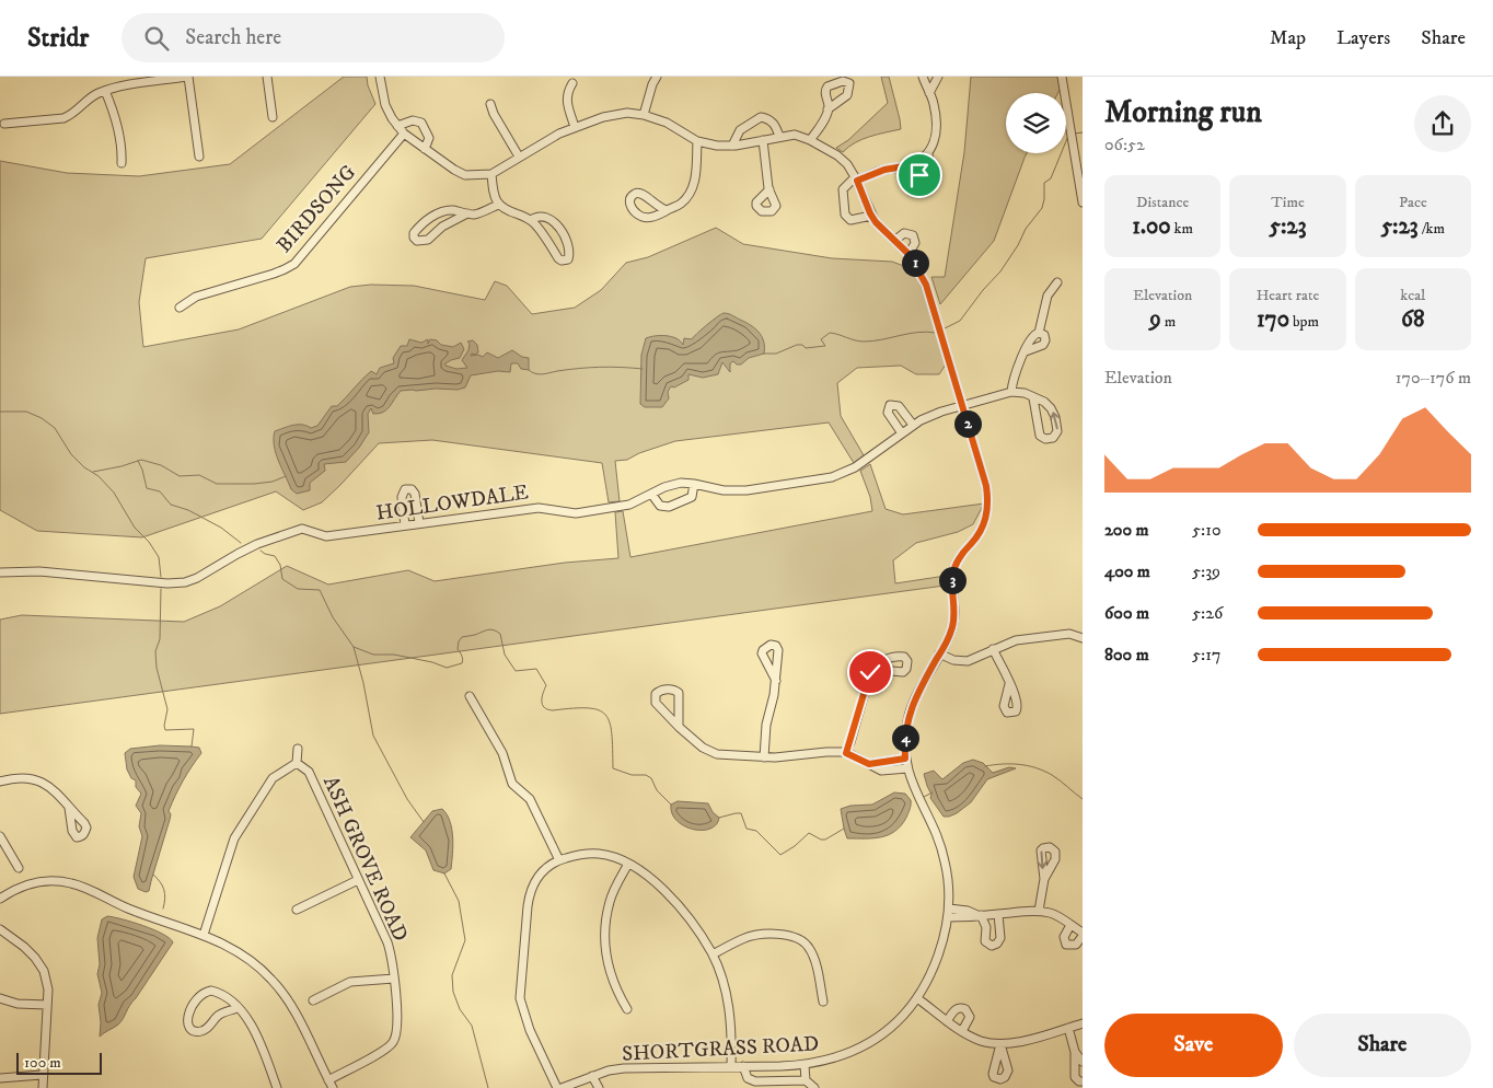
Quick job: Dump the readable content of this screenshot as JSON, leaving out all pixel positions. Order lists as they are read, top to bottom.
{
  "streets": {
    "street": [
      "BIRDSONG",
      "HOLLOWDALE",
      "ASH GROVE ROAD",
      "SHORTGRASS ROAD"
    ]
  },
  "crossings": [
    ["HOLLOWDALE", "SHORTGRASS ROAD"]
  ],
  "scale_bar": "100 m",
  "page": {
    "header": "Stridr",
    "search": "Search here",
    "nav": ["Map", "Layers", "Share"],
    "heading": ["Morning run", "06:52"],
    "stats": [
      ["Distance", "1.00 km"],
      ["Time", "5:23"],
      ["Pace", "5:23 /km"],
      ["Elevation", "9 m"],
      ["Heart rate", "170 bpm"],
      ["kcal", "68"]
    ],
    "pins": [
      "1",
      "2",
      "3",
      "4"
    ],
    "chart": ["Elevation", "170–176 m"],
    "list": [
      {
        "name": "200 m",
        "note": "5:10"
      },
      {
        "name": "400 m",
        "note": "5:39"
      },
      {
        "name": "600 m",
        "note": "5:26"
      },
      {
        "name": "800 m",
        "note": "5:17"
      }
    ],
    "buttons": ["Save", "Share"],
    "scale": "100 m"
  }
}
